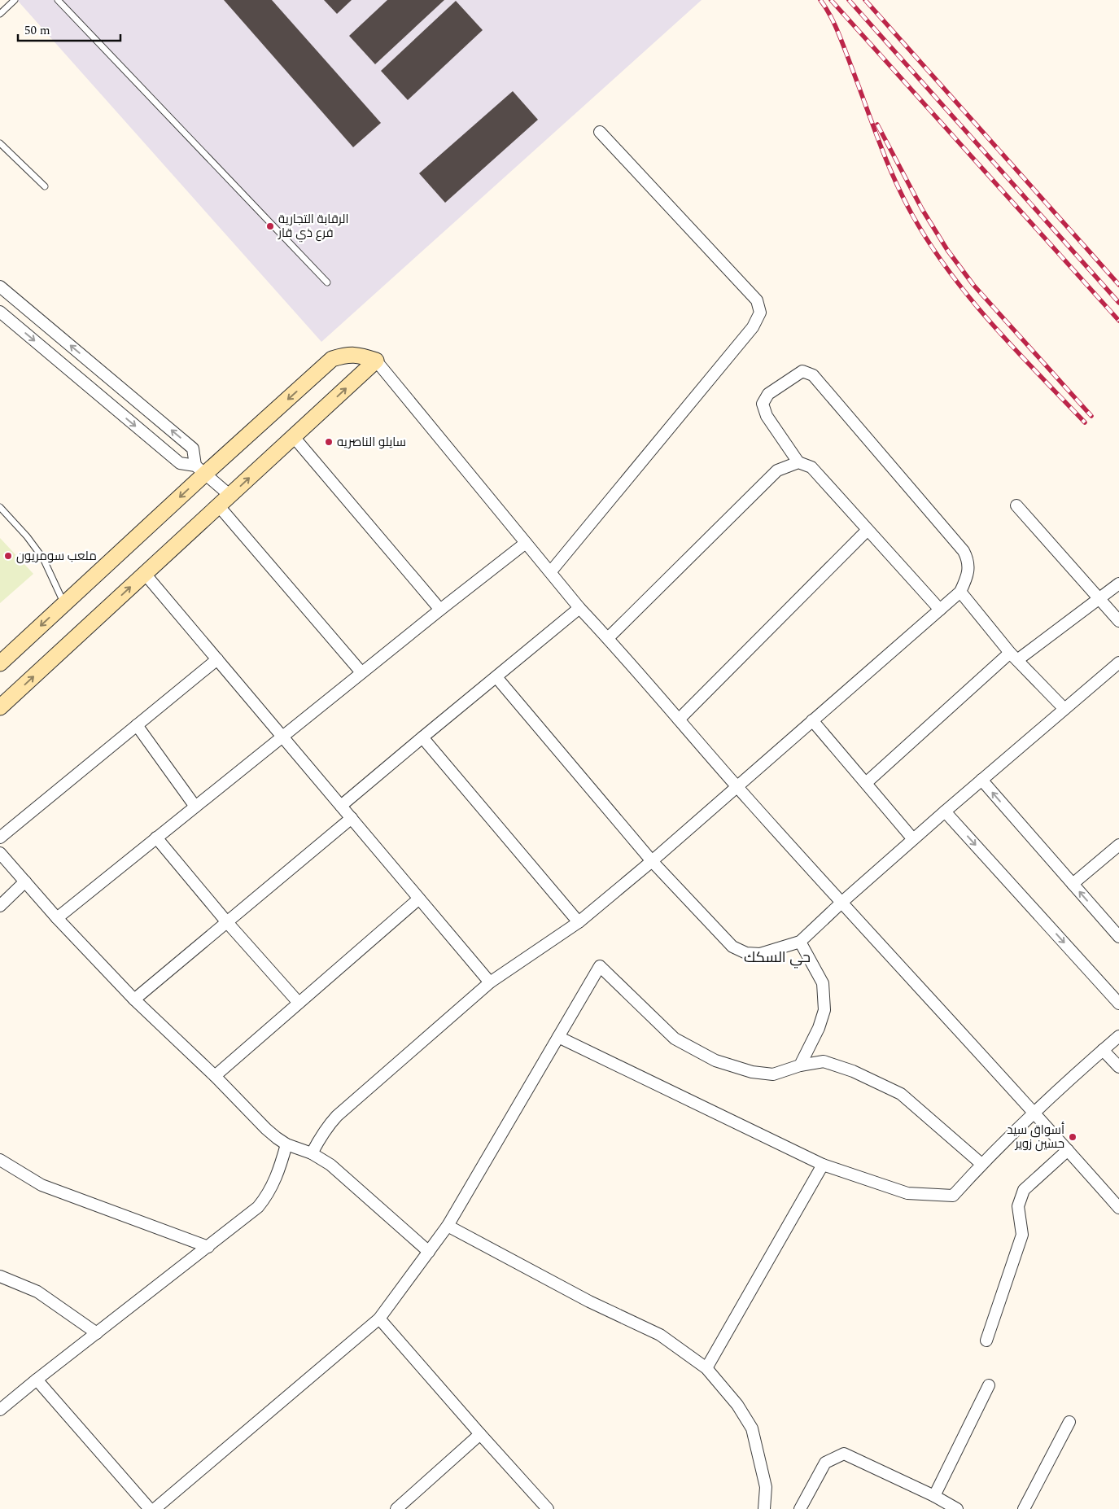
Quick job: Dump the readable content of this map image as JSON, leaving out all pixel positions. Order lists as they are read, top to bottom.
{
  "districts": ["حي السكك"],
  "places": [
    "الرقابة التجارية فرع ذي قار",
    "سايلو الناصريه",
    "ملعب سومريون",
    "أسواق سيد حسين زوير"
  ],
  "scale_bar": "50 m"
}
